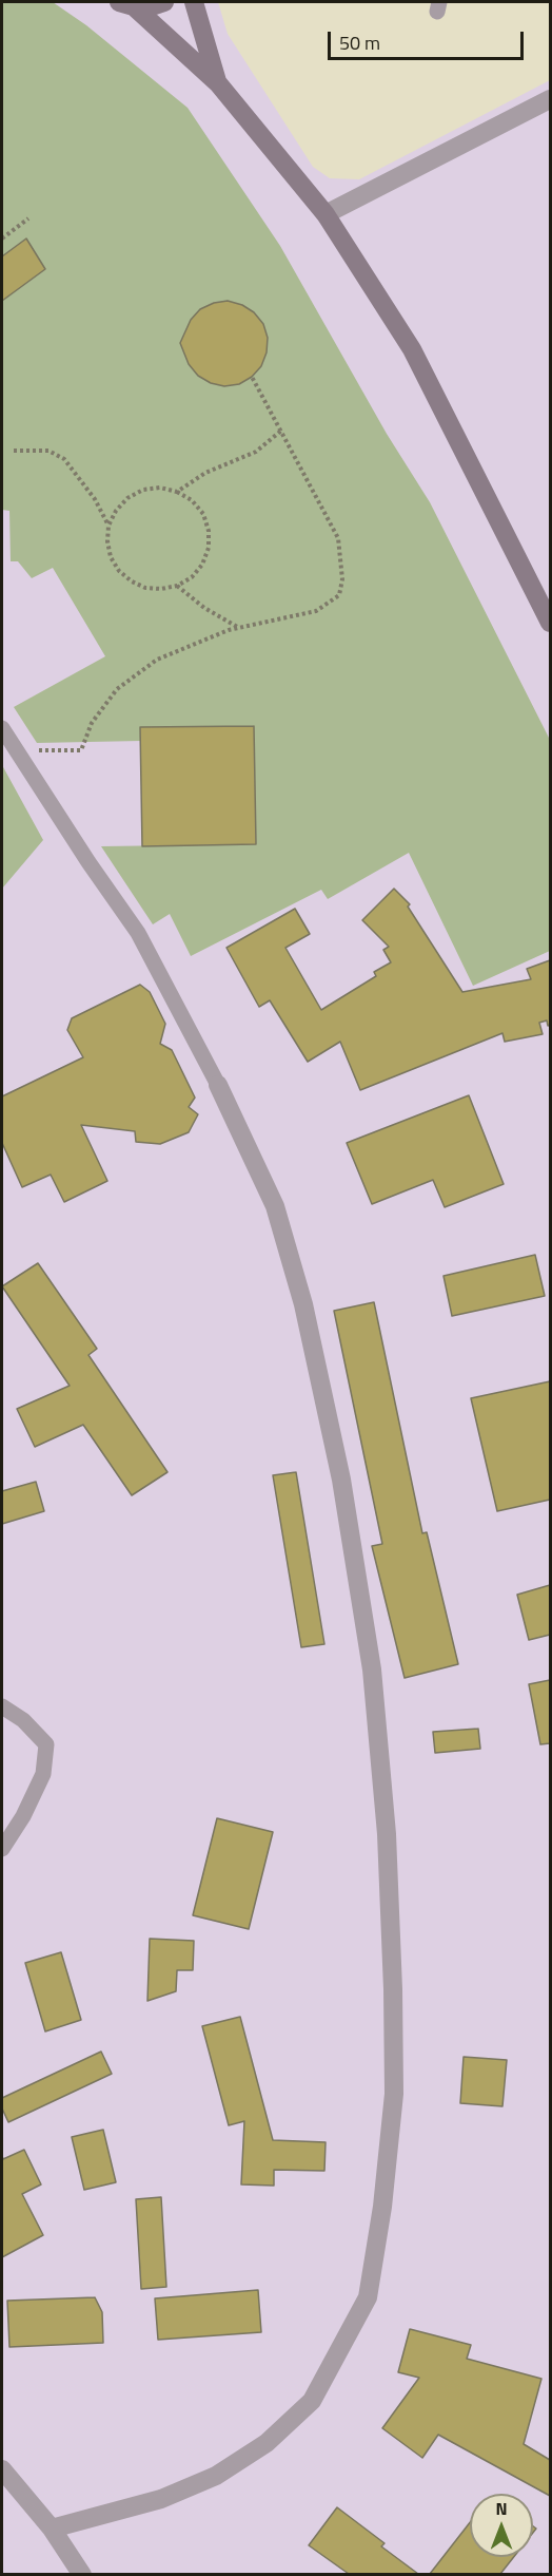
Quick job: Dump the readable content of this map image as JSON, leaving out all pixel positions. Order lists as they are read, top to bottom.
{
  "scale_bar": "50 m",
  "north": "top"
}
